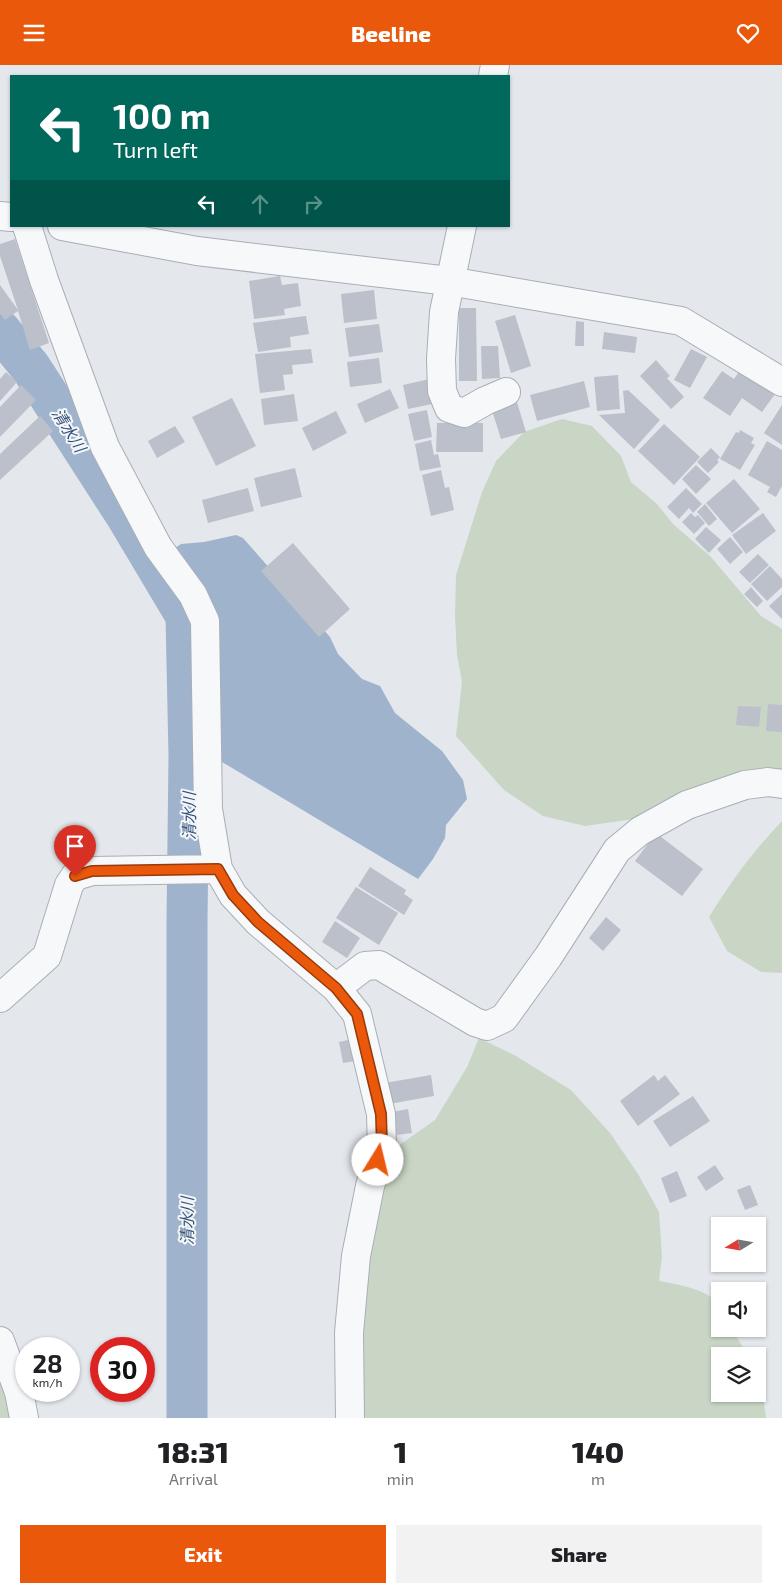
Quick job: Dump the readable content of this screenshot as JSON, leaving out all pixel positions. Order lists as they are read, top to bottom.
{
  "water": ["清水川"],
  "north": "left",
  "page": {
    "header": "Beeline",
    "turn": ["100 m", "Turn left"],
    "speed": "28 km/h",
    "limit": "30",
    "eta": [
      "18:31",
      "Arrival",
      "1",
      "min",
      "140",
      "m"
    ],
    "buttons": ["Exit", "Share"]
  }
}
